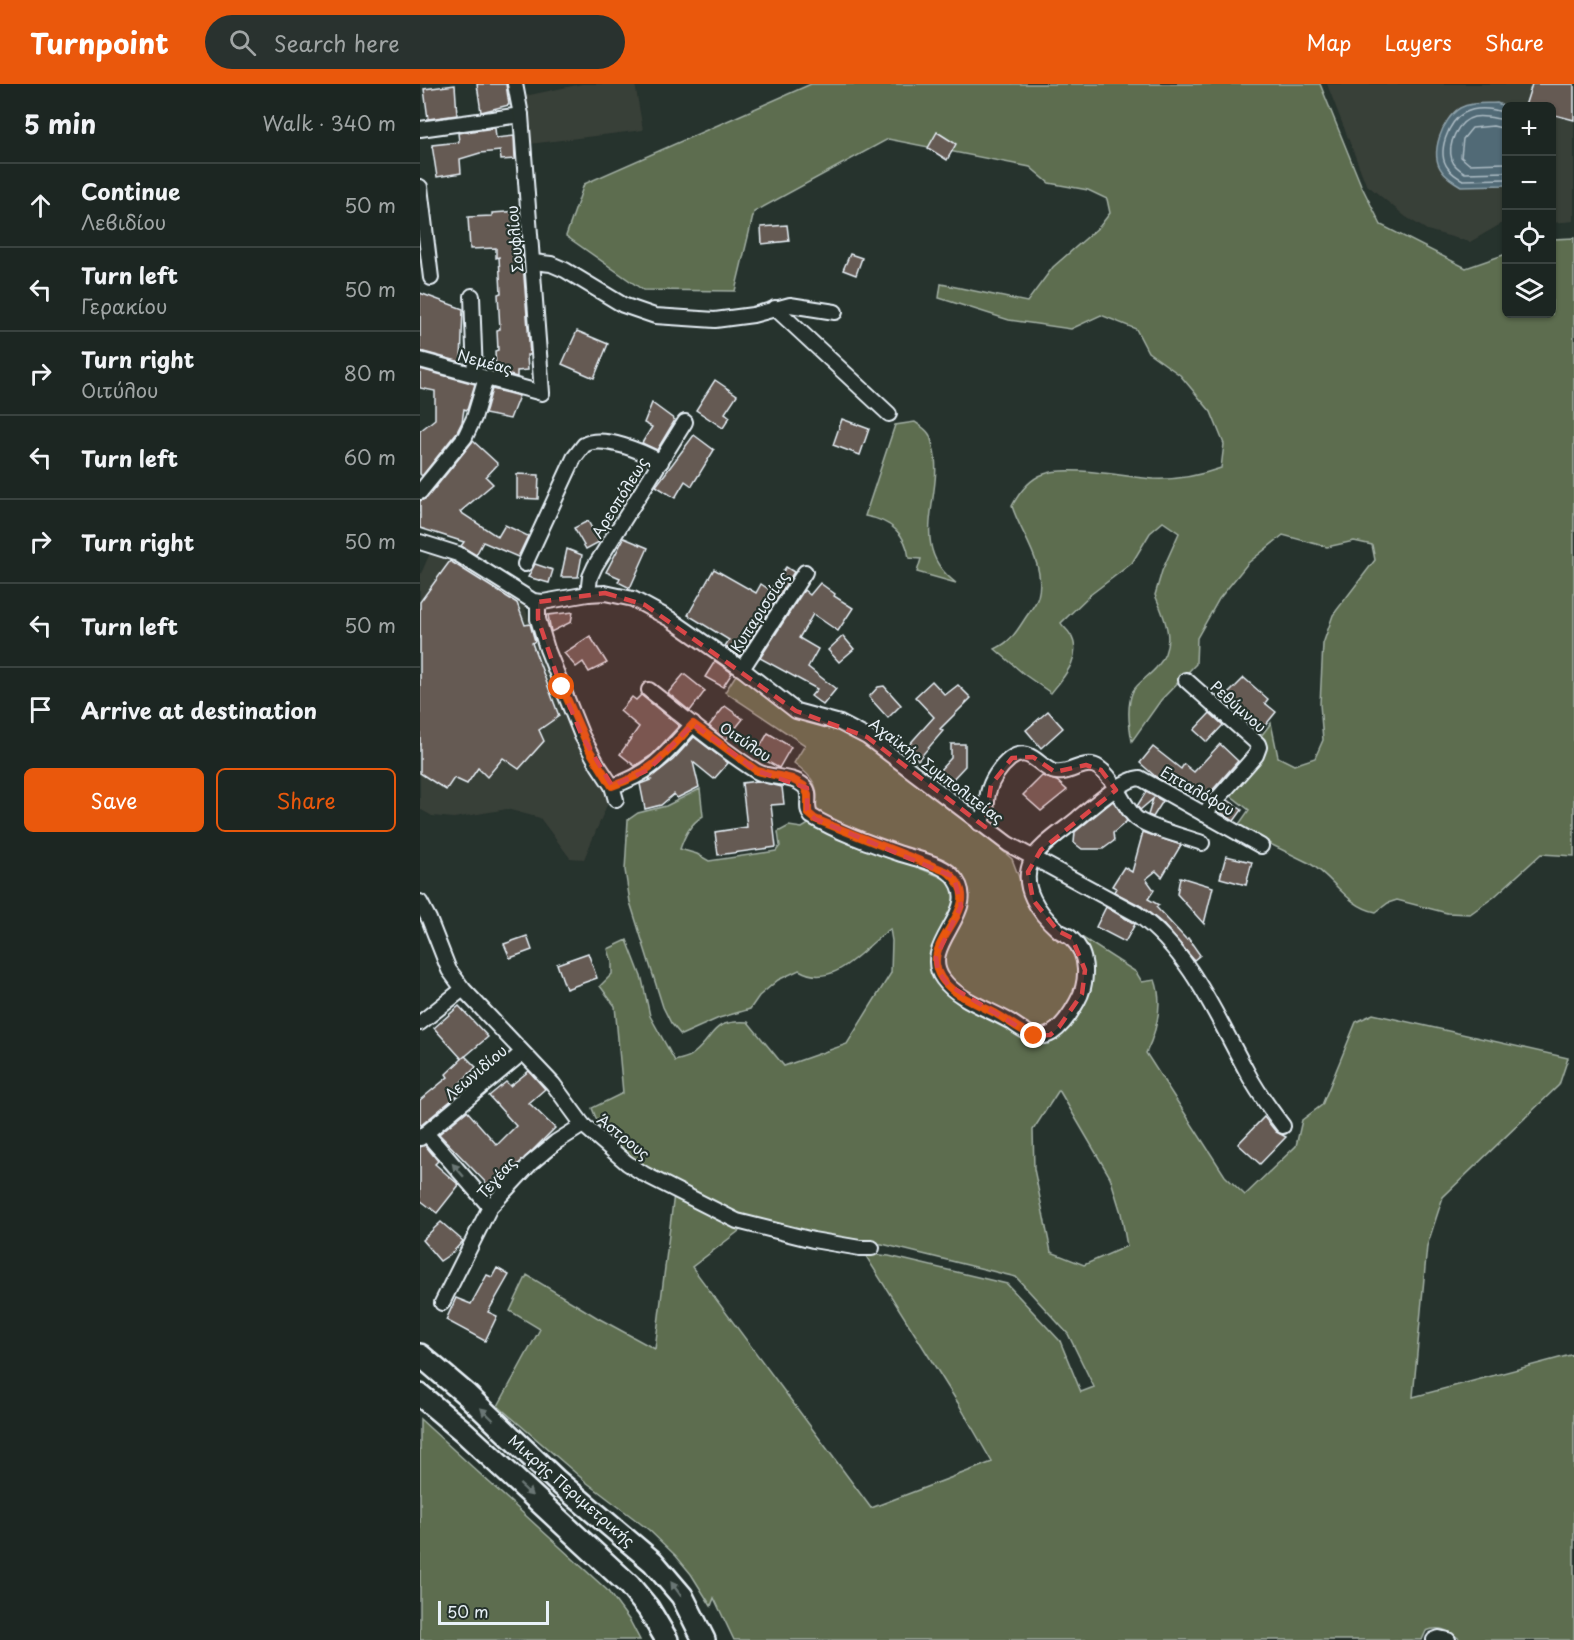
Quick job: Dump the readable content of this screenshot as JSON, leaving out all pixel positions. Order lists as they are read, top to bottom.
{
  "streets": {
    "main road": ["Μικρής Περιμετρικής"],
    "street": [
      "Σουφλίου",
      "Νεμέας",
      "Αρεοπόλεως",
      "Κυπαρισσίας",
      "Ρεθύμνου",
      "Οιτύλου",
      "Αχαϊκής Συμπολιτείας",
      "Επταλόφου",
      "Λεωνιδίου",
      "Άστρους",
      "Τεγέας"
    ]
  },
  "crossings": [
    ["Σουφλίου", "Νεμέας"],
    ["Αρεοπόλεως", "Αχαϊκής Συμπολιτείας"],
    ["Κυπαρισσίας", "Αχαϊκής Συμπολιτείας"],
    ["Ρεθύμνου", "Επταλόφου"],
    ["Οιτύλου", "Αχαϊκής Συμπολιτείας"],
    ["Οιτύλου", "Επταλόφου"],
    ["Αχαϊκής Συμπολιτείας", "Επταλόφου"],
    ["Λεωνιδίου", "Άστρους"],
    ["Άστρους", "Τεγέας"]
  ],
  "scale_bar": "50 m",
  "page": {
    "header": "Turnpoint",
    "search": "Search here",
    "nav": ["Map", "Layers", "Share"],
    "heading": ["5 min", "Walk · 340 m"],
    "map_buttons": ["+", "−"],
    "list": [
      ["Continue", "Λεβιδίου", "50 m"],
      ["Turn left", "Γερακίου", "50 m"],
      ["Turn right", "Οιτύλου", "80 m"],
      ["Turn left", "60 m"],
      ["Turn right", "50 m"],
      ["Turn left", "50 m"],
      "Arrive at destination"
    ],
    "buttons": ["Save", "Share"],
    "scale": "50 m"
  }
}
